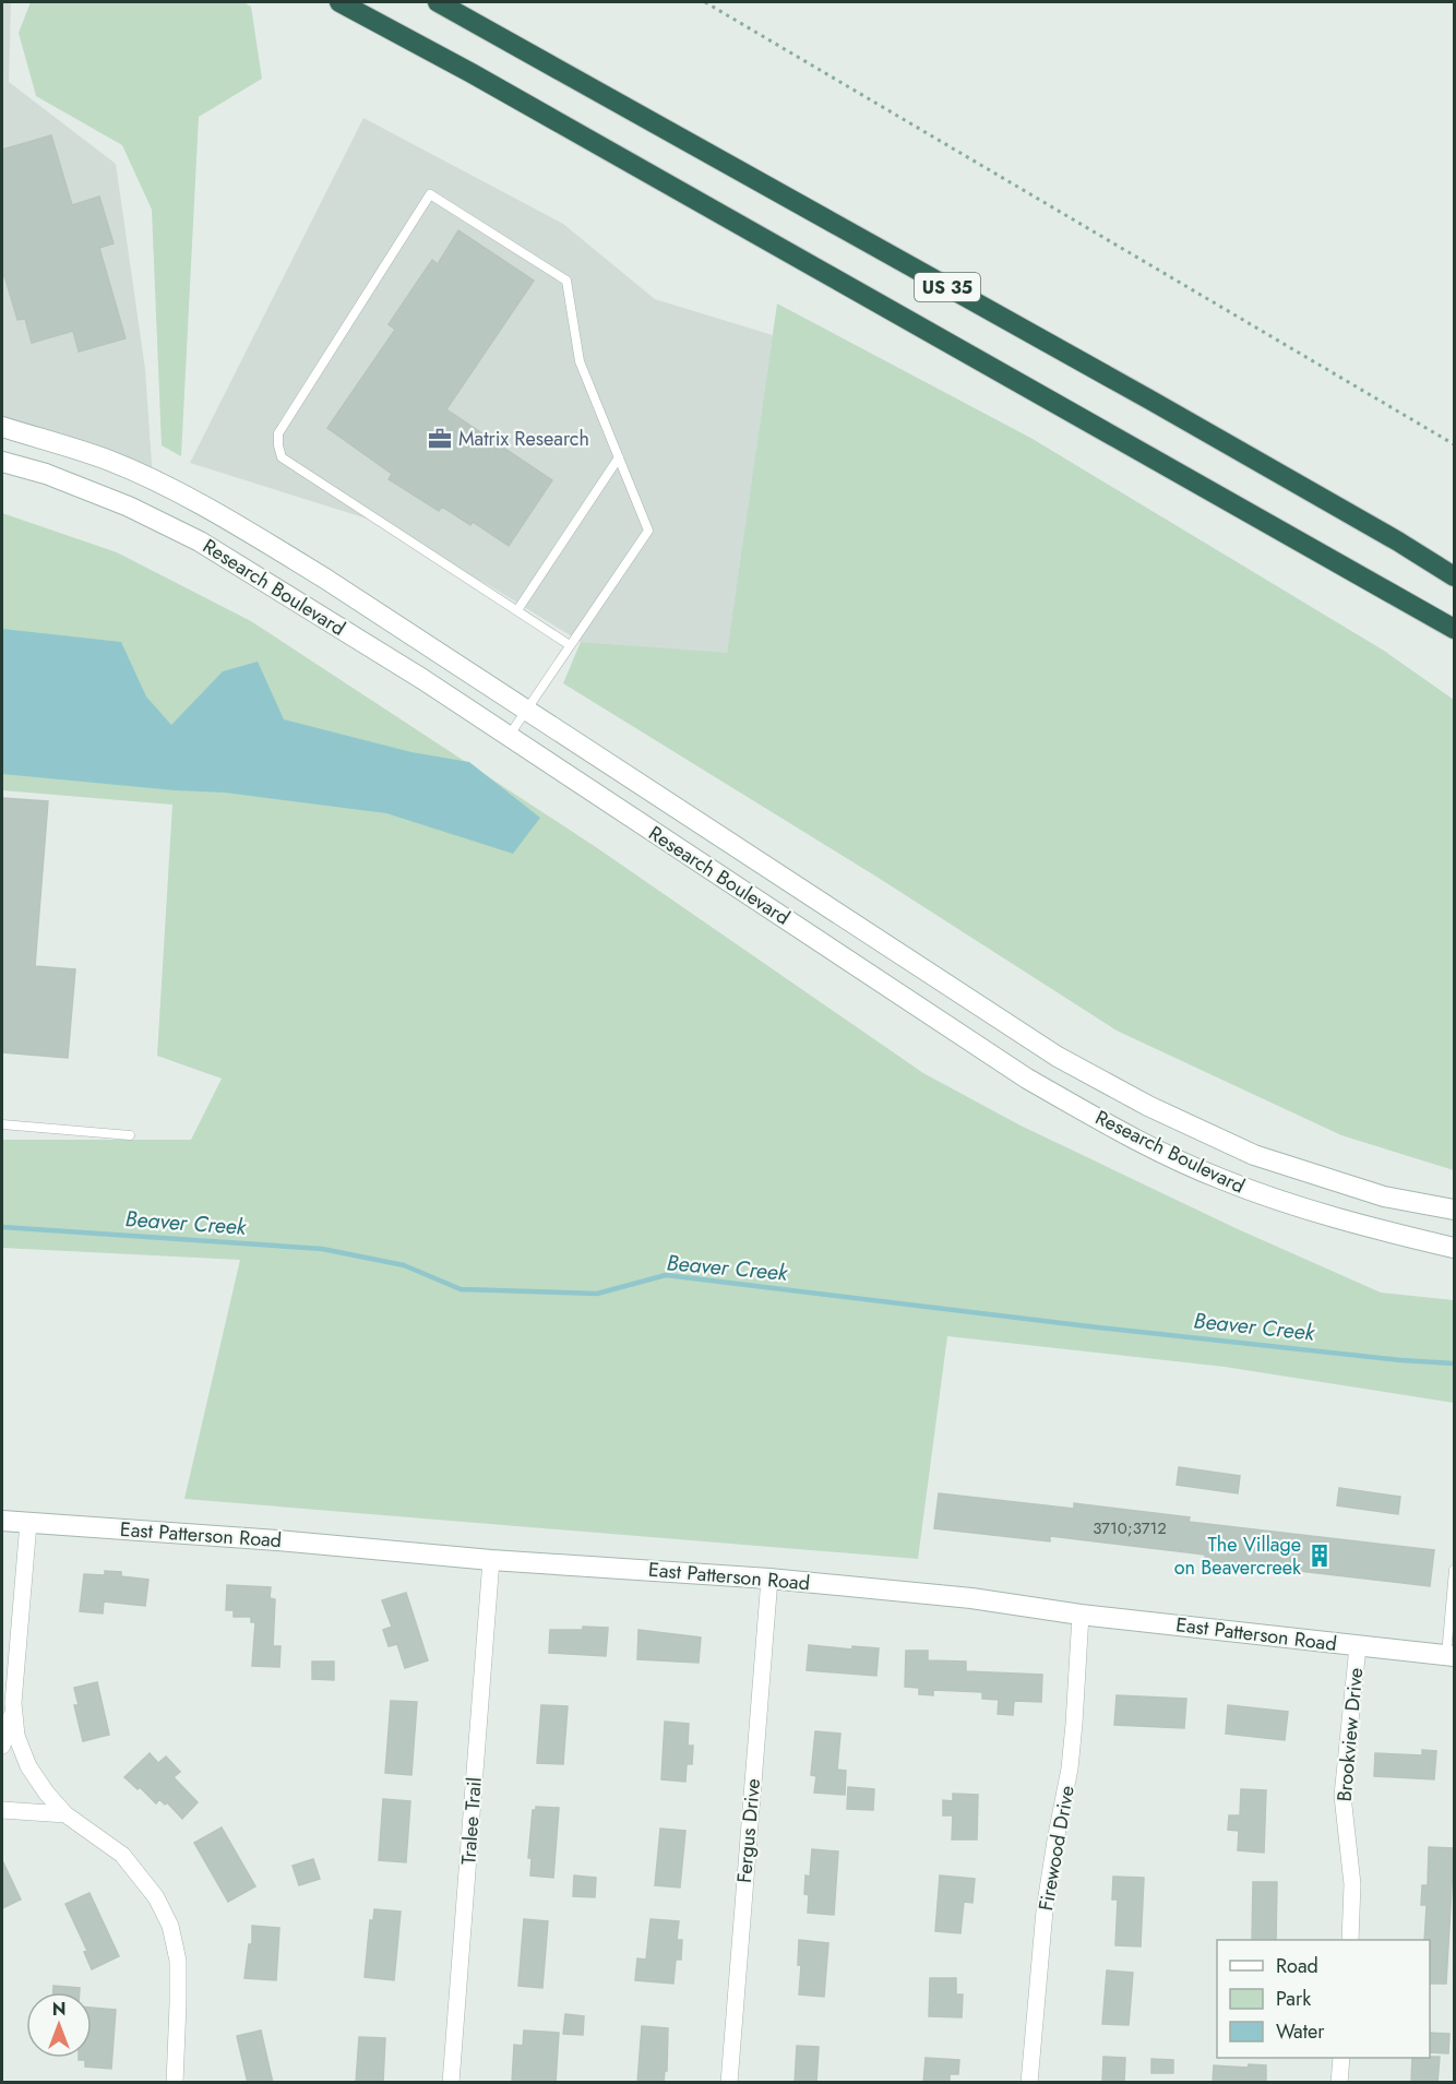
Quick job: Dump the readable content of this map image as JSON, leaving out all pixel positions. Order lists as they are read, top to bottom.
{
  "streets": {
    "highway": ["US 35"],
    "main road": ["Research Boulevard", "East Patterson Road"],
    "street": [
      "Brookview Drive",
      "Tralee Trail",
      "Fergus Drive",
      "Firewood Drive"
    ]
  },
  "crossings": [
    ["East Patterson Road", "Brookview Drive"],
    ["East Patterson Road", "Tralee Trail"],
    ["East Patterson Road", "Fergus Drive"],
    ["East Patterson Road", "Firewood Drive"]
  ],
  "water": ["Beaver Creek"],
  "places": {
    "office": ["Matrix Research"],
    "building": ["The Village on Beavercreek"]
  },
  "house_numbers": ["3710;3712"],
  "legend": ["Road", "Park", "Water"],
  "north": "top"
}
